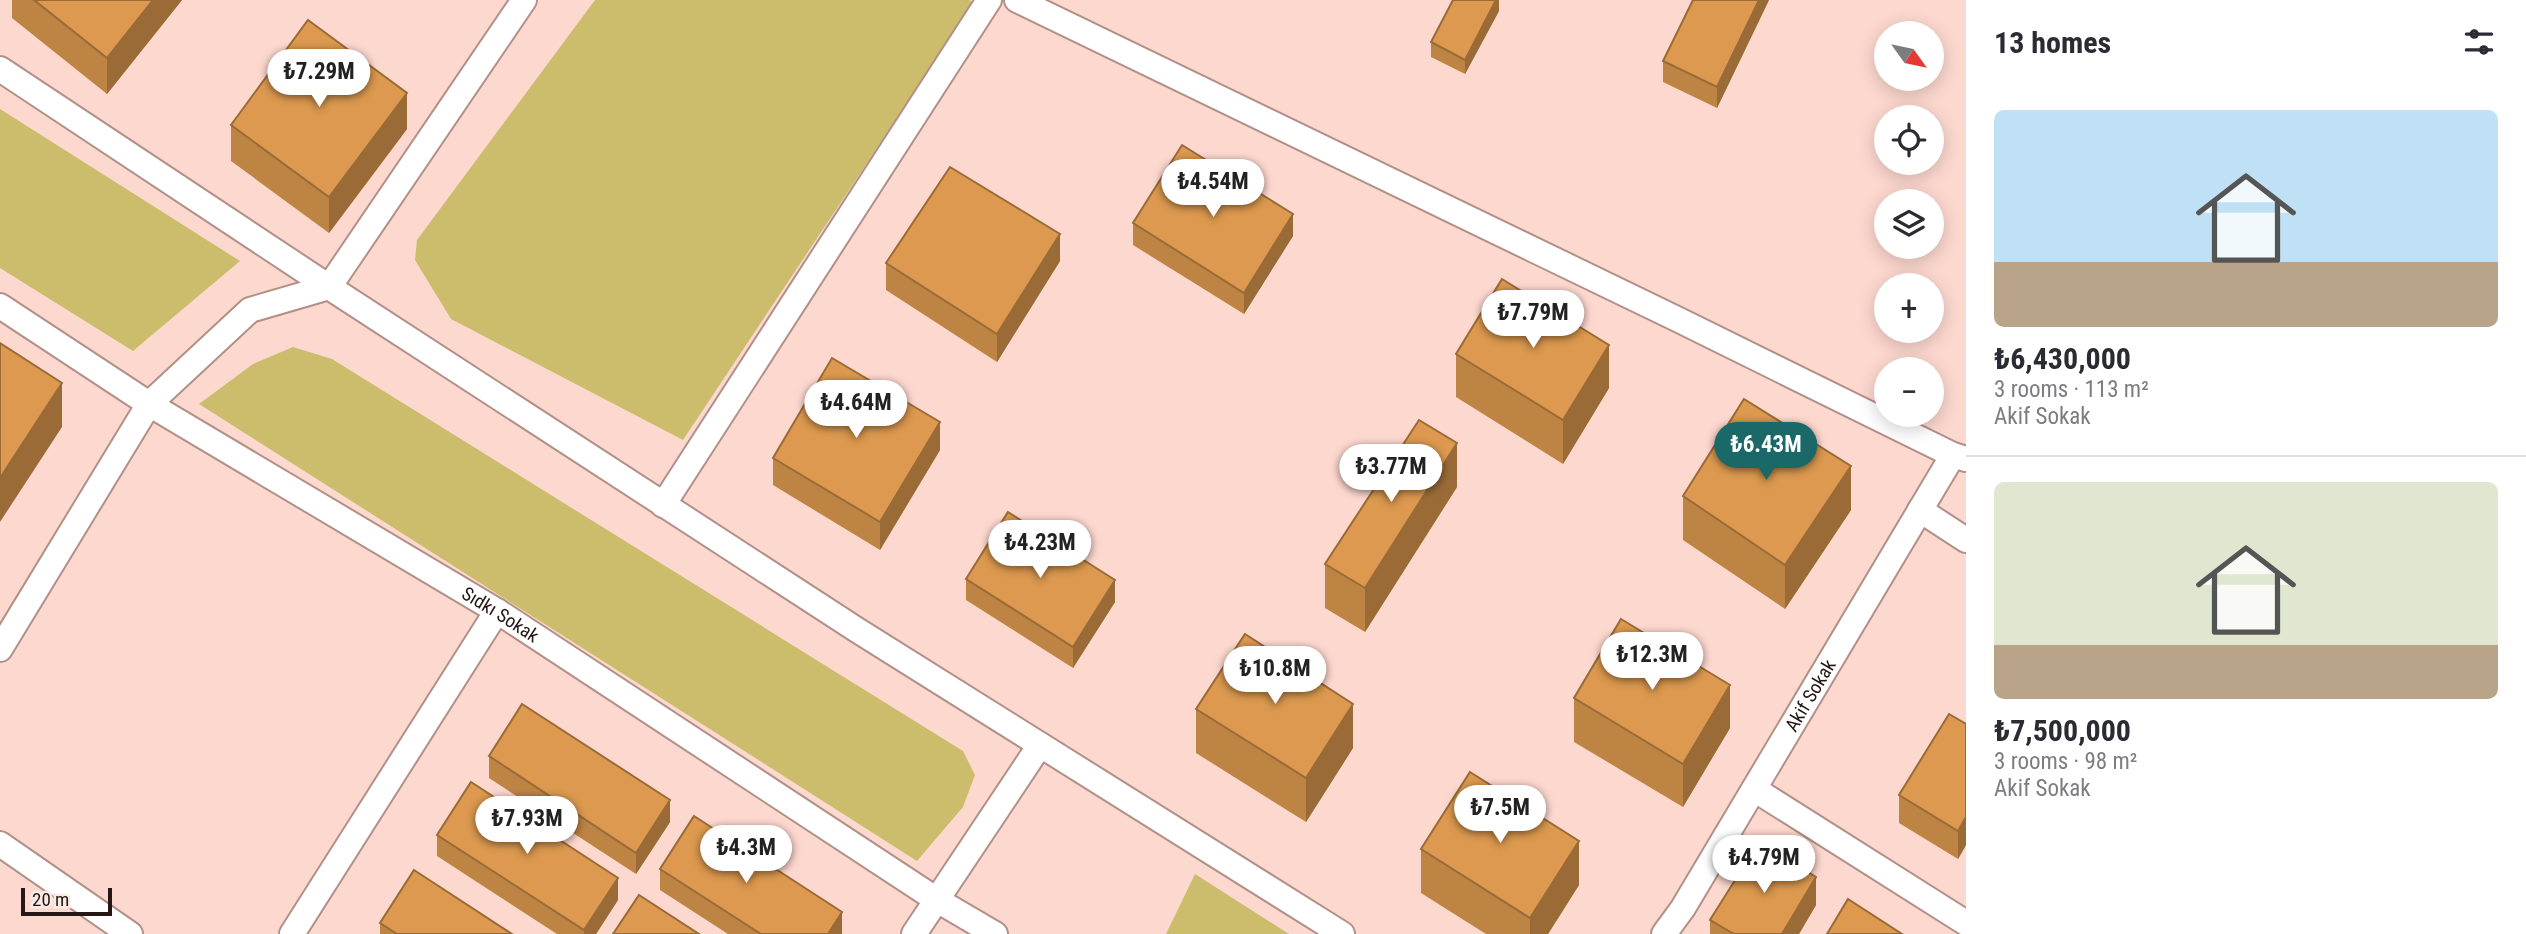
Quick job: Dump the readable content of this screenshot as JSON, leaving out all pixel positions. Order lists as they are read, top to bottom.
{
  "streets": {
    "street": ["Sıdkı Sokak", "Akif Sokak"]
  },
  "scale_bar": "20 m",
  "north": "bottom right",
  "page": {
    "heading": "13 homes",
    "map_buttons": ["+", "−"],
    "price": [
      "₺7.29M",
      "₺4.54M",
      "₺7.79M",
      "₺4.64M",
      "₺6.43M",
      "₺3.77M",
      "₺4.23M",
      "₺12.3M",
      "₺10.8M",
      "₺7.5M",
      "₺7.93M",
      "₺4.3M",
      "₺4.79M"
    ],
    "list": [
      {
        "name": "₺6,430,000",
        "note": "3 rooms · 113 m² · Akif Sokak"
      },
      {
        "name": "₺7,500,000",
        "note": "3 rooms · 98 m² · Akif Sokak"
      }
    ],
    "scale": "20 m"
  }
}
